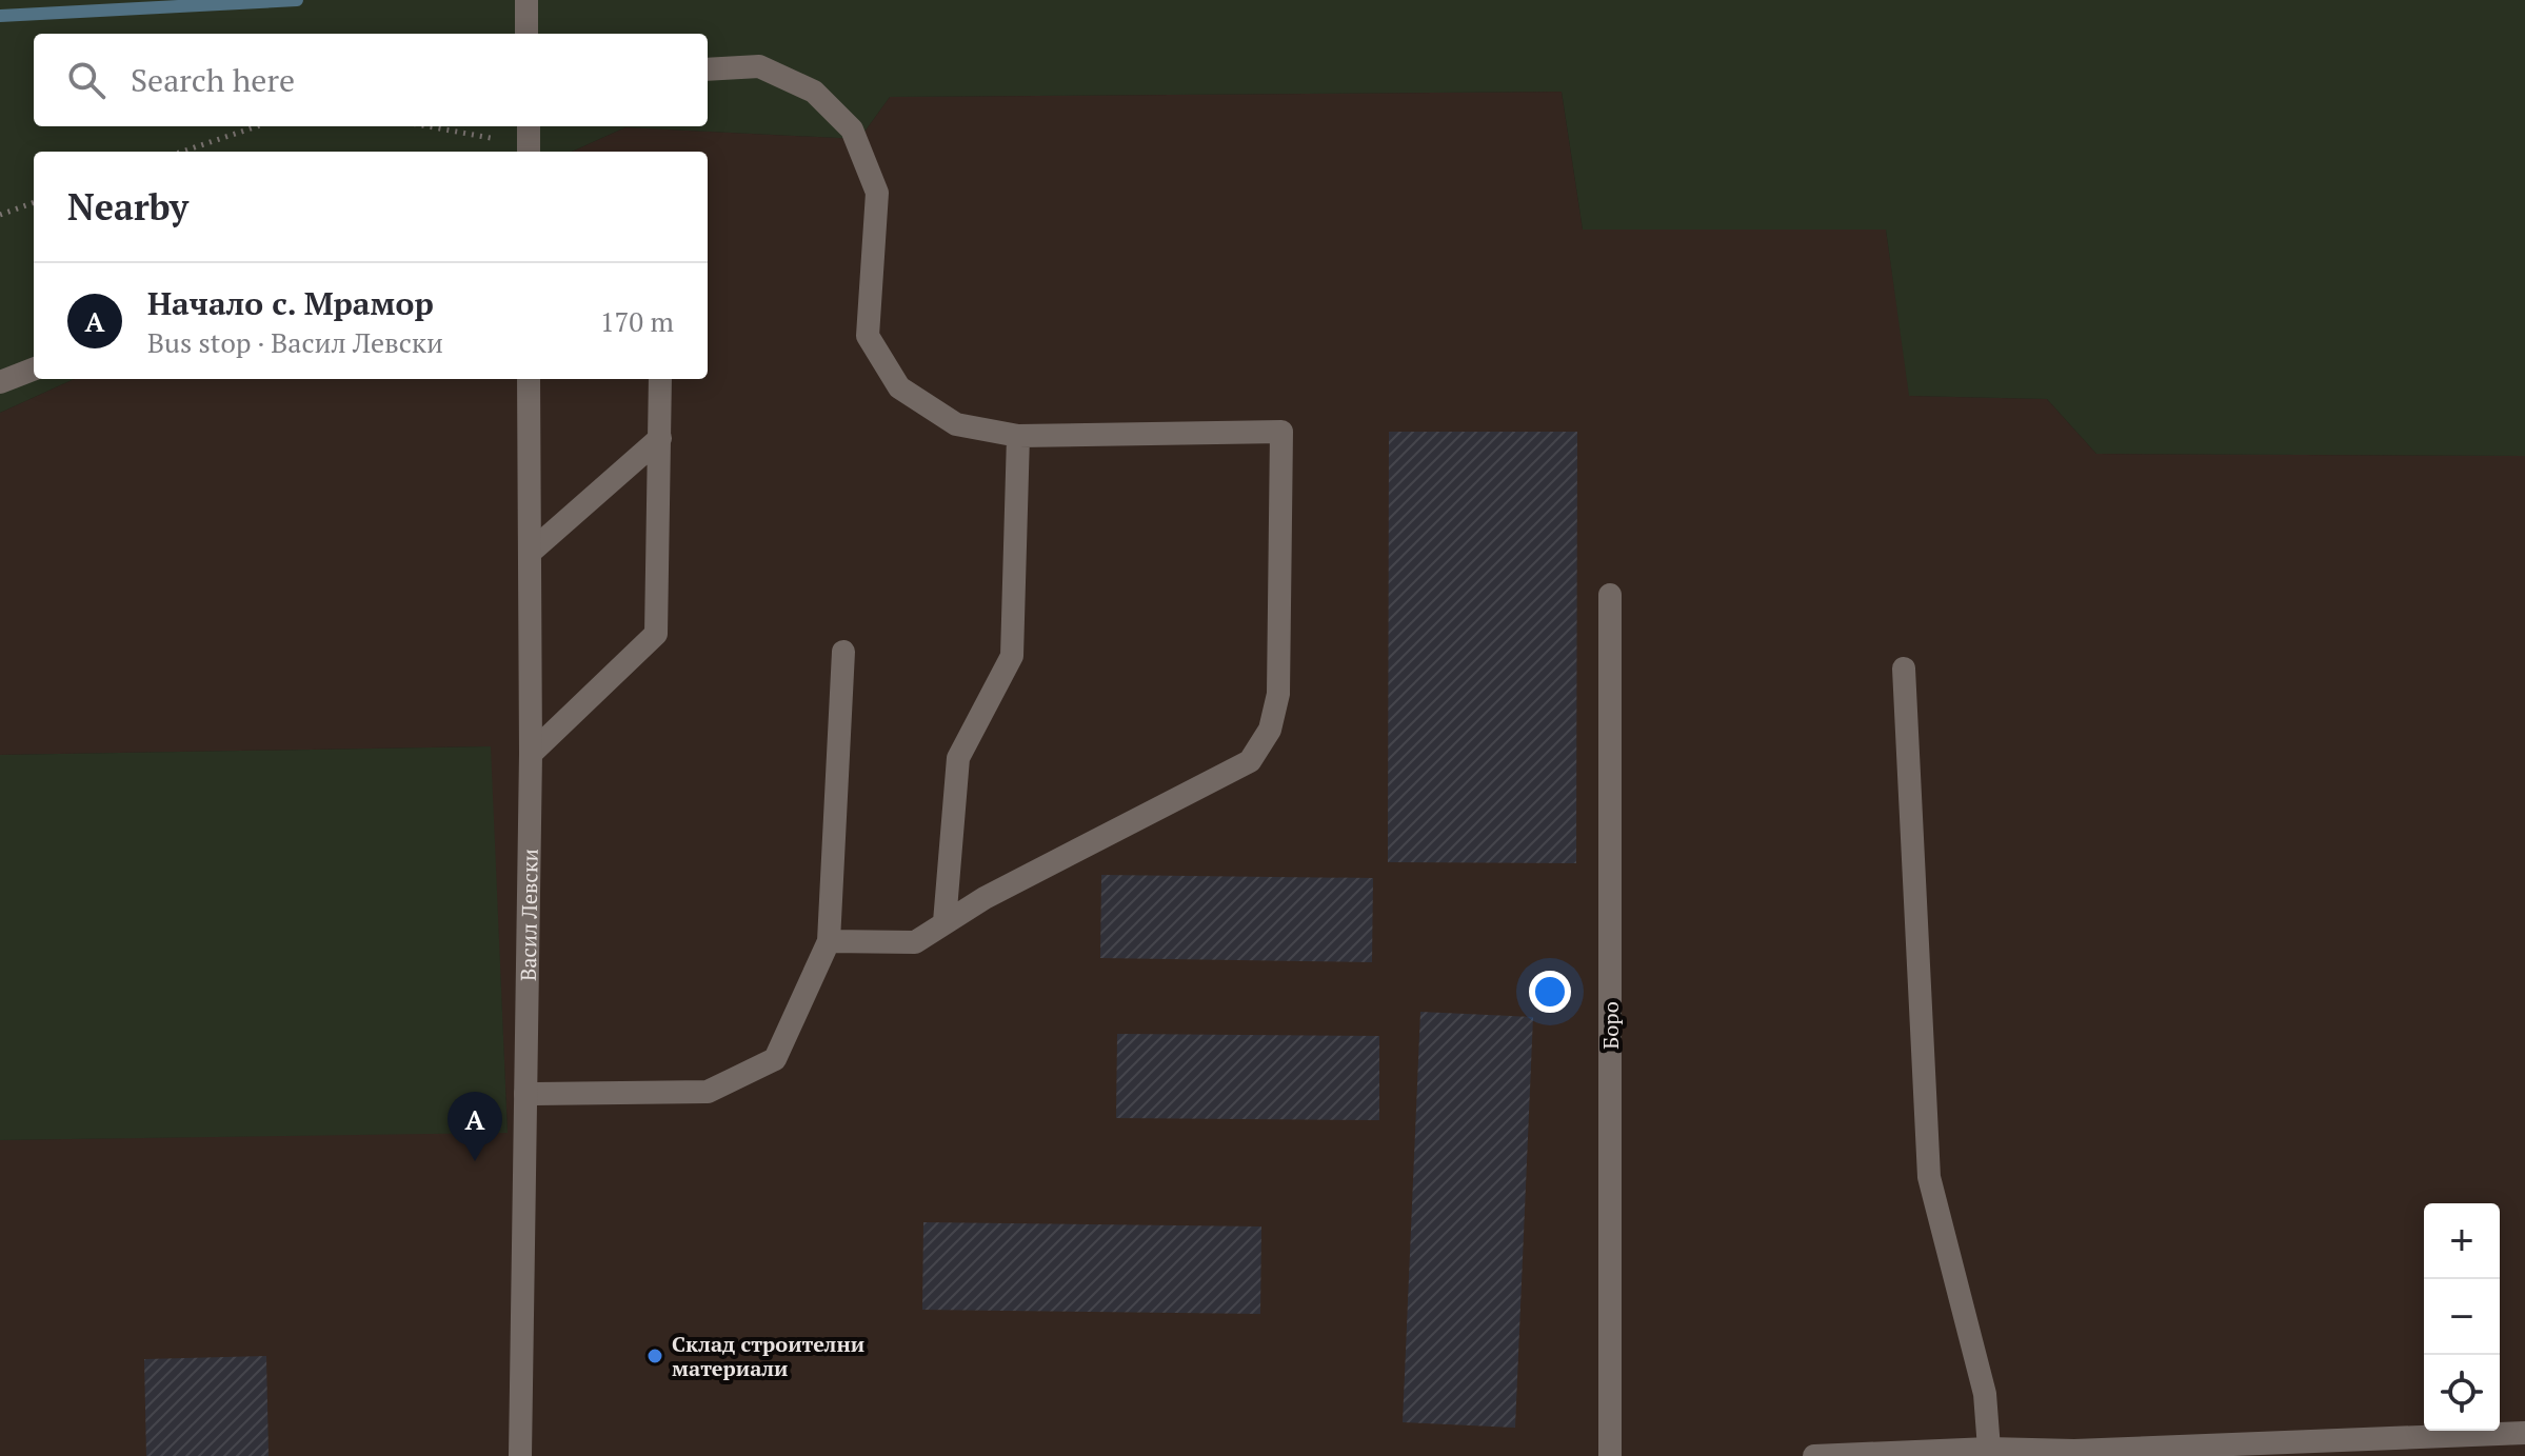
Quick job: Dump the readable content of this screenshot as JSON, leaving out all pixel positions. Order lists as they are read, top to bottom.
{
  "streets": {
    "street": ["Васил Левски", "Боро"]
  },
  "places": ["Склад строителни материали"],
  "page": {
    "search": "Search here",
    "heading": "Nearby",
    "list": [
      {
        "mark": "A",
        "name": "Начало с. Мрамор",
        "note": "Bus stop · Васил Левски",
        "value": "170 m"
      }
    ],
    "pins": "A",
    "map_buttons": ["+", "−"]
  }
}
